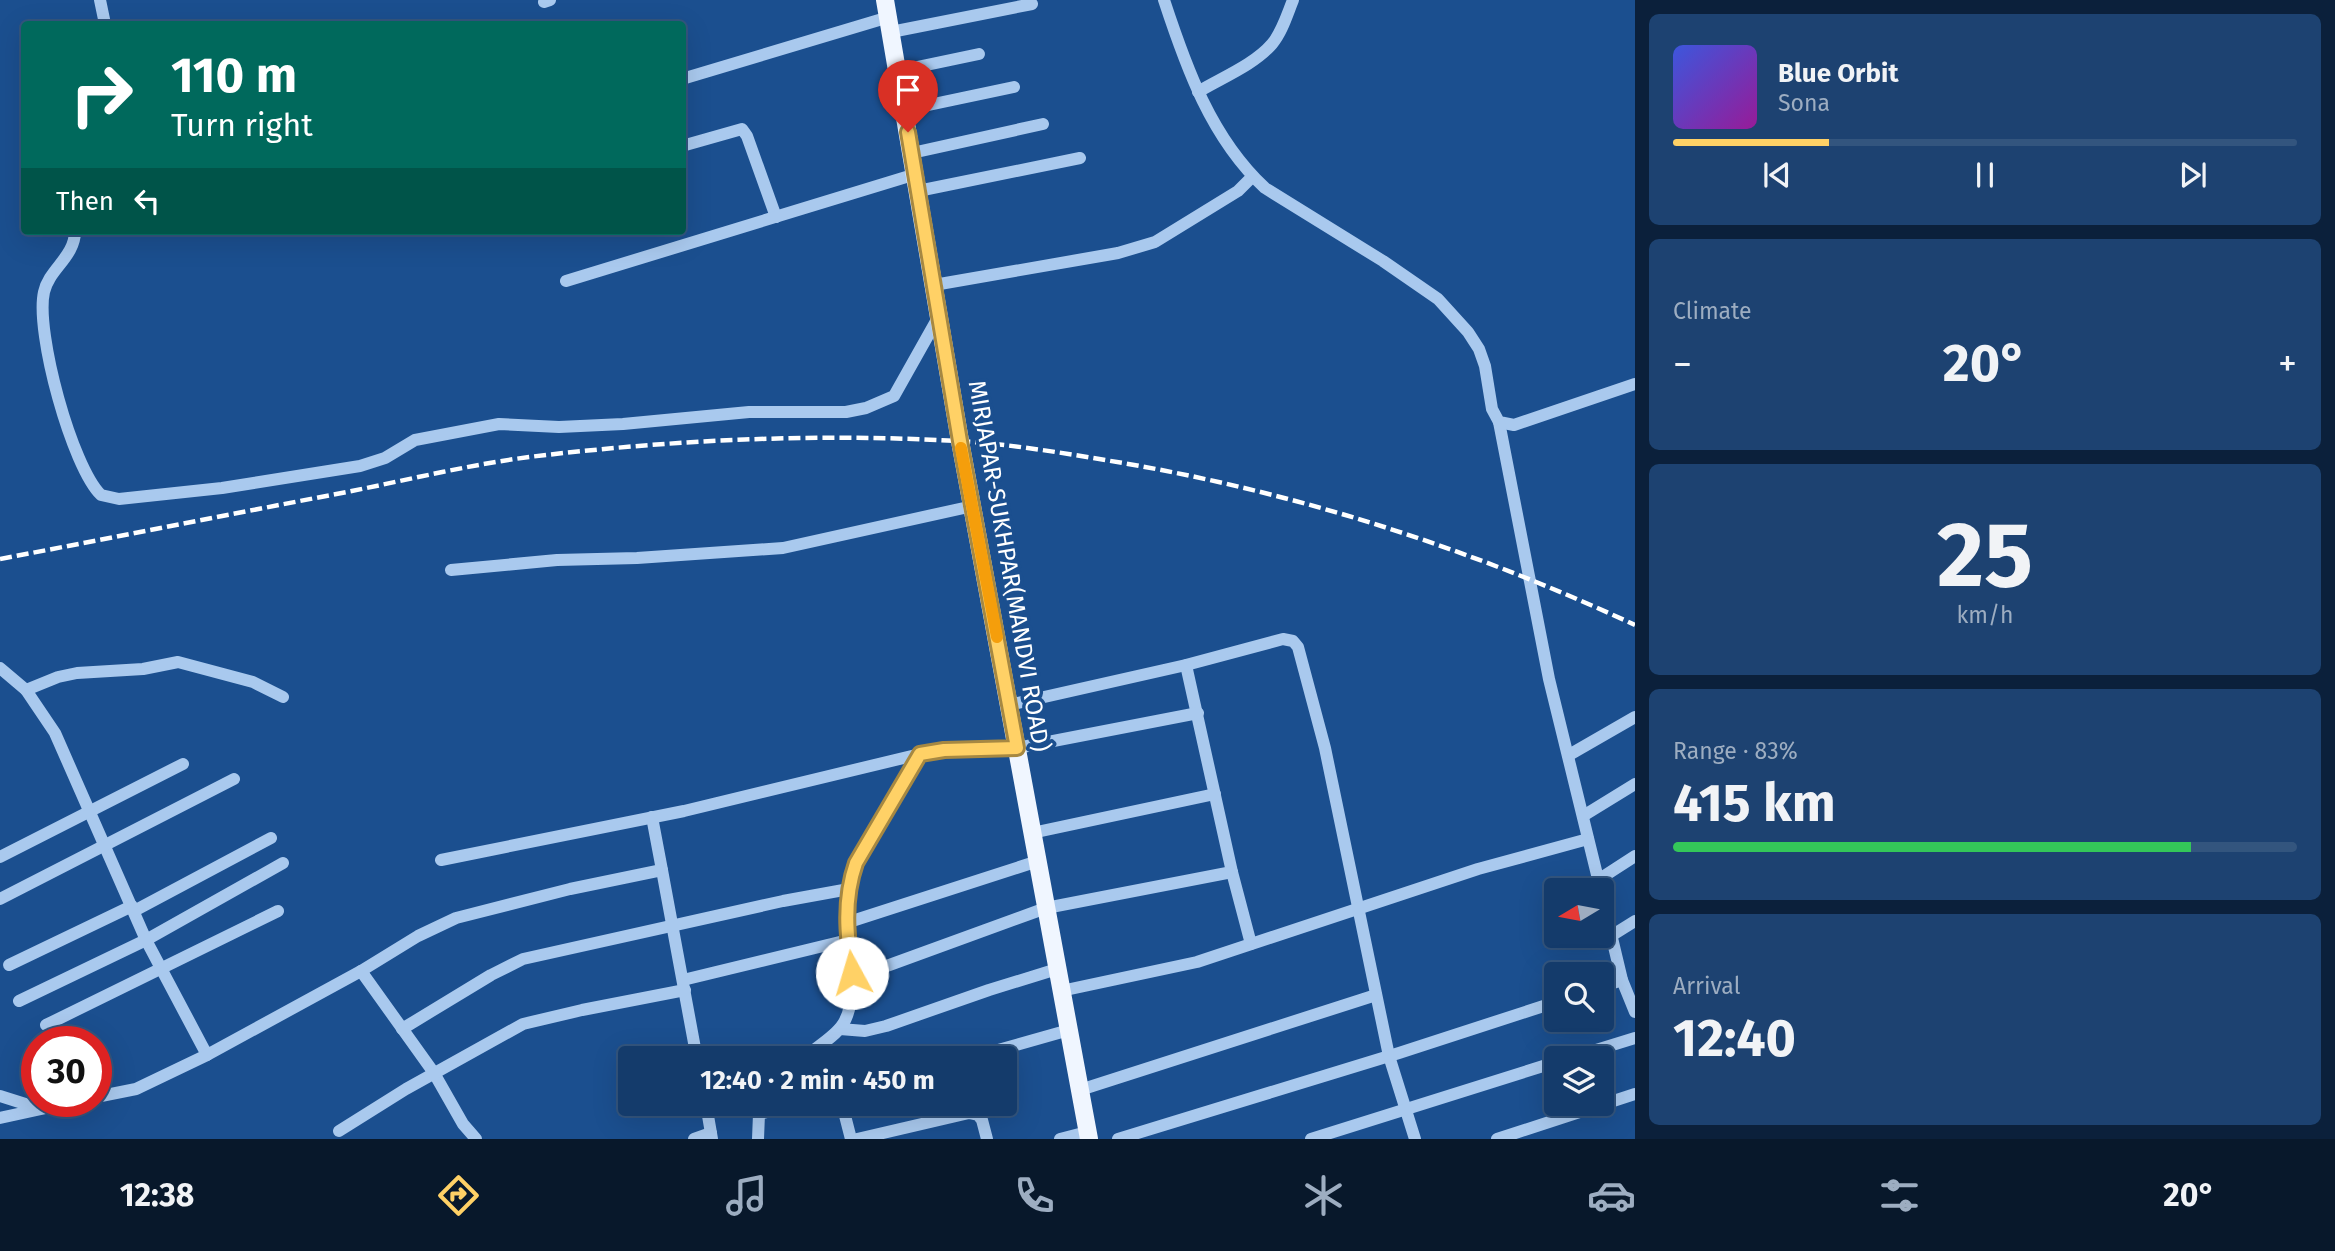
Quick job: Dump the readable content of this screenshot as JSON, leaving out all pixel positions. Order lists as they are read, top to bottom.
{
  "streets": {
    "main road": ["MIRJAPAR-SUKHPAR(MANDVI ROAD)"]
  },
  "north": "left",
  "page": {
    "turn": ["110 m", "Turn right"],
    "song": ["Blue Orbit", "Sona"],
    "then": "Then",
    "tile": [
      "Climate",
      ["25", "km/h"],
      ["Range · 83%", "415 km"],
      ["Arrival", "12:40"]
    ],
    "heat": ["−", "20°", "+"],
    "limit": "30",
    "trip": "12:40 · 2 min · 450 m",
    "tabs": ["12:38", "20°"]
  }
}
